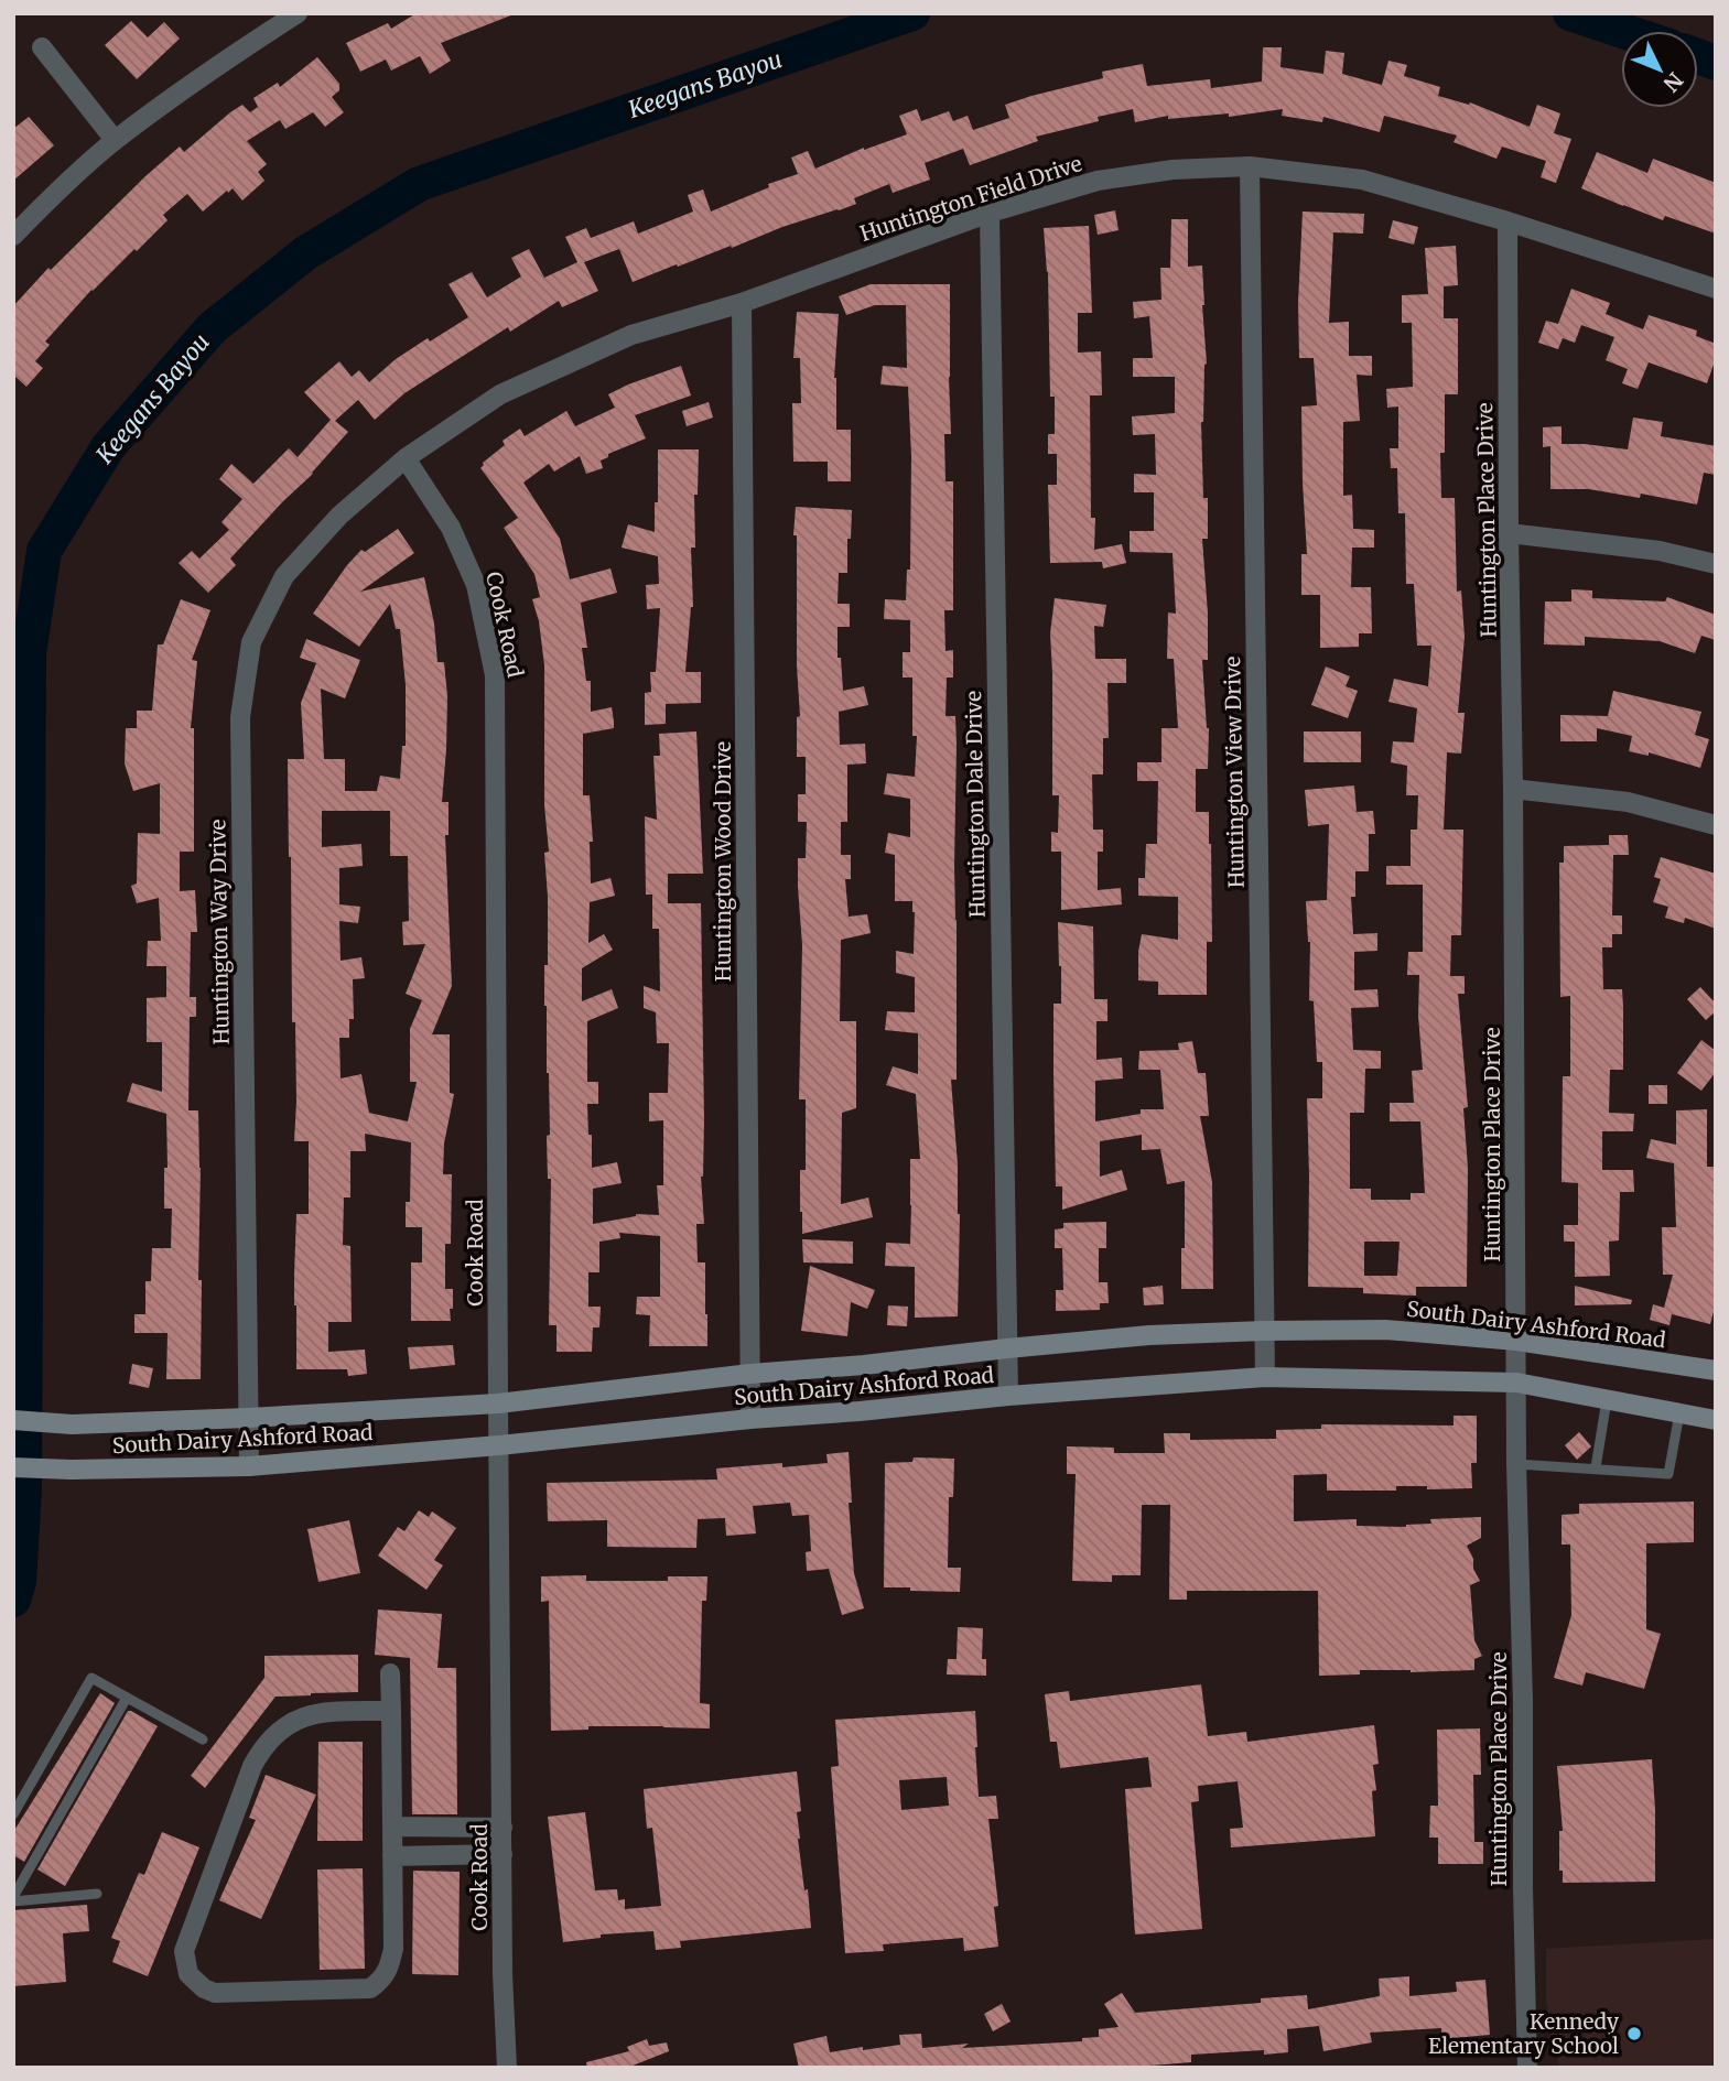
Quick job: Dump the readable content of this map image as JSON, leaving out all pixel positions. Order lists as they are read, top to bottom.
{
  "streets": {
    "main road": ["South Dairy Ashford Road"],
    "street": [
      "Huntington Field Drive",
      "Huntington Place Drive",
      "Cook Road",
      "Huntington View Drive",
      "Huntington Dale Drive",
      "Huntington Wood Drive",
      "Huntington Way Drive"
    ]
  },
  "crossings": [
    ["Huntington Field Drive", "Huntington Place Drive"],
    ["Huntington Field Drive", "Cook Road"],
    ["Huntington Field Drive", "Huntington View Drive"],
    ["Huntington Field Drive", "Huntington Dale Drive"],
    ["Huntington Field Drive", "Huntington Wood Drive"],
    ["Huntington Field Drive", "Huntington Way Drive"],
    ["Huntington Place Drive", "South Dairy Ashford Road"],
    ["Cook Road", "Huntington Way Drive"],
    ["Cook Road", "South Dairy Ashford Road"],
    ["Huntington View Drive", "South Dairy Ashford Road"],
    ["Huntington Dale Drive", "South Dairy Ashford Road"],
    ["Huntington Wood Drive", "South Dairy Ashford Road"],
    ["Huntington Way Drive", "South Dairy Ashford Road"]
  ],
  "water": ["Keegans Bayou"],
  "places": ["Kennedy Elementary School"],
  "north": "bottom right"
}
